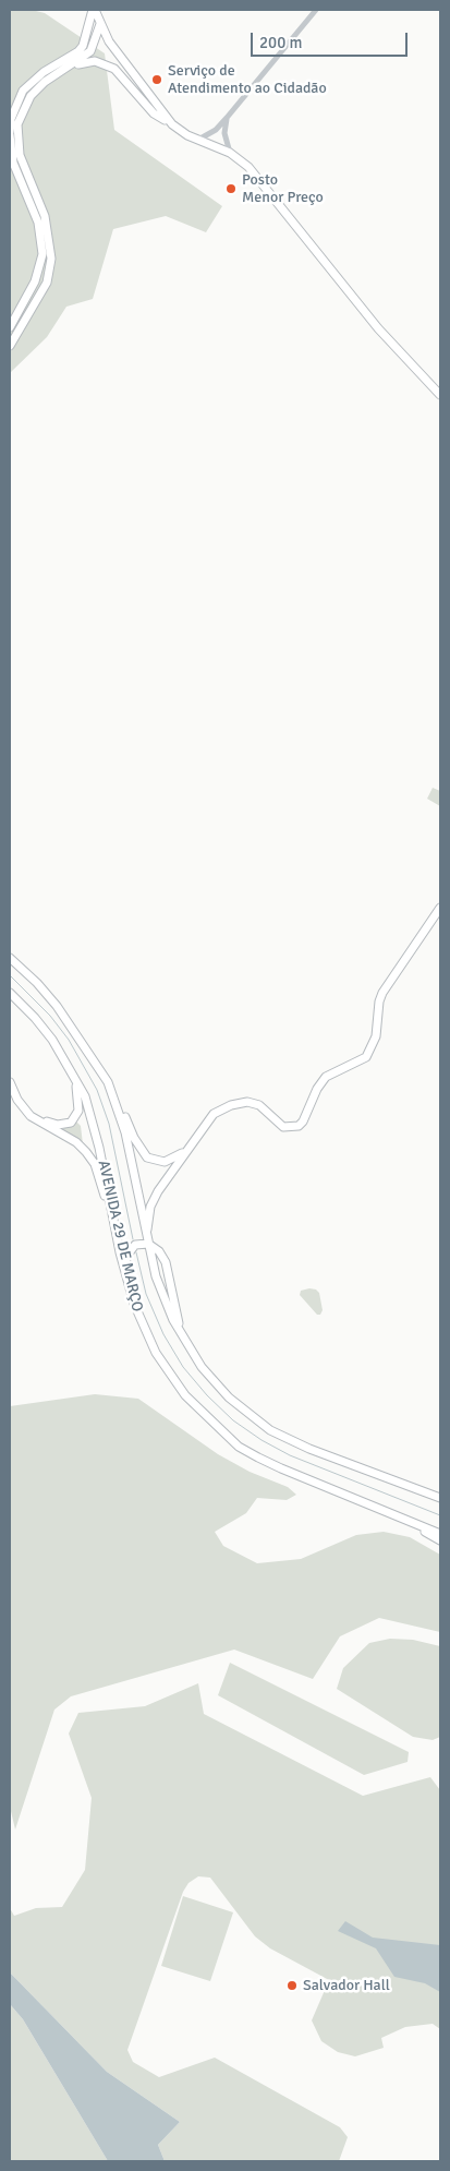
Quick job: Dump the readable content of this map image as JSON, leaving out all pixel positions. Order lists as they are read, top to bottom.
{
  "streets": {
    "main road": ["AVENIDA 29 DE MARÇO"]
  },
  "places": ["Serviço de Atendimento ao Cidadão", "Posto Menor Preço", "Salvador Hall"],
  "scale_bar": "200 m"
}
